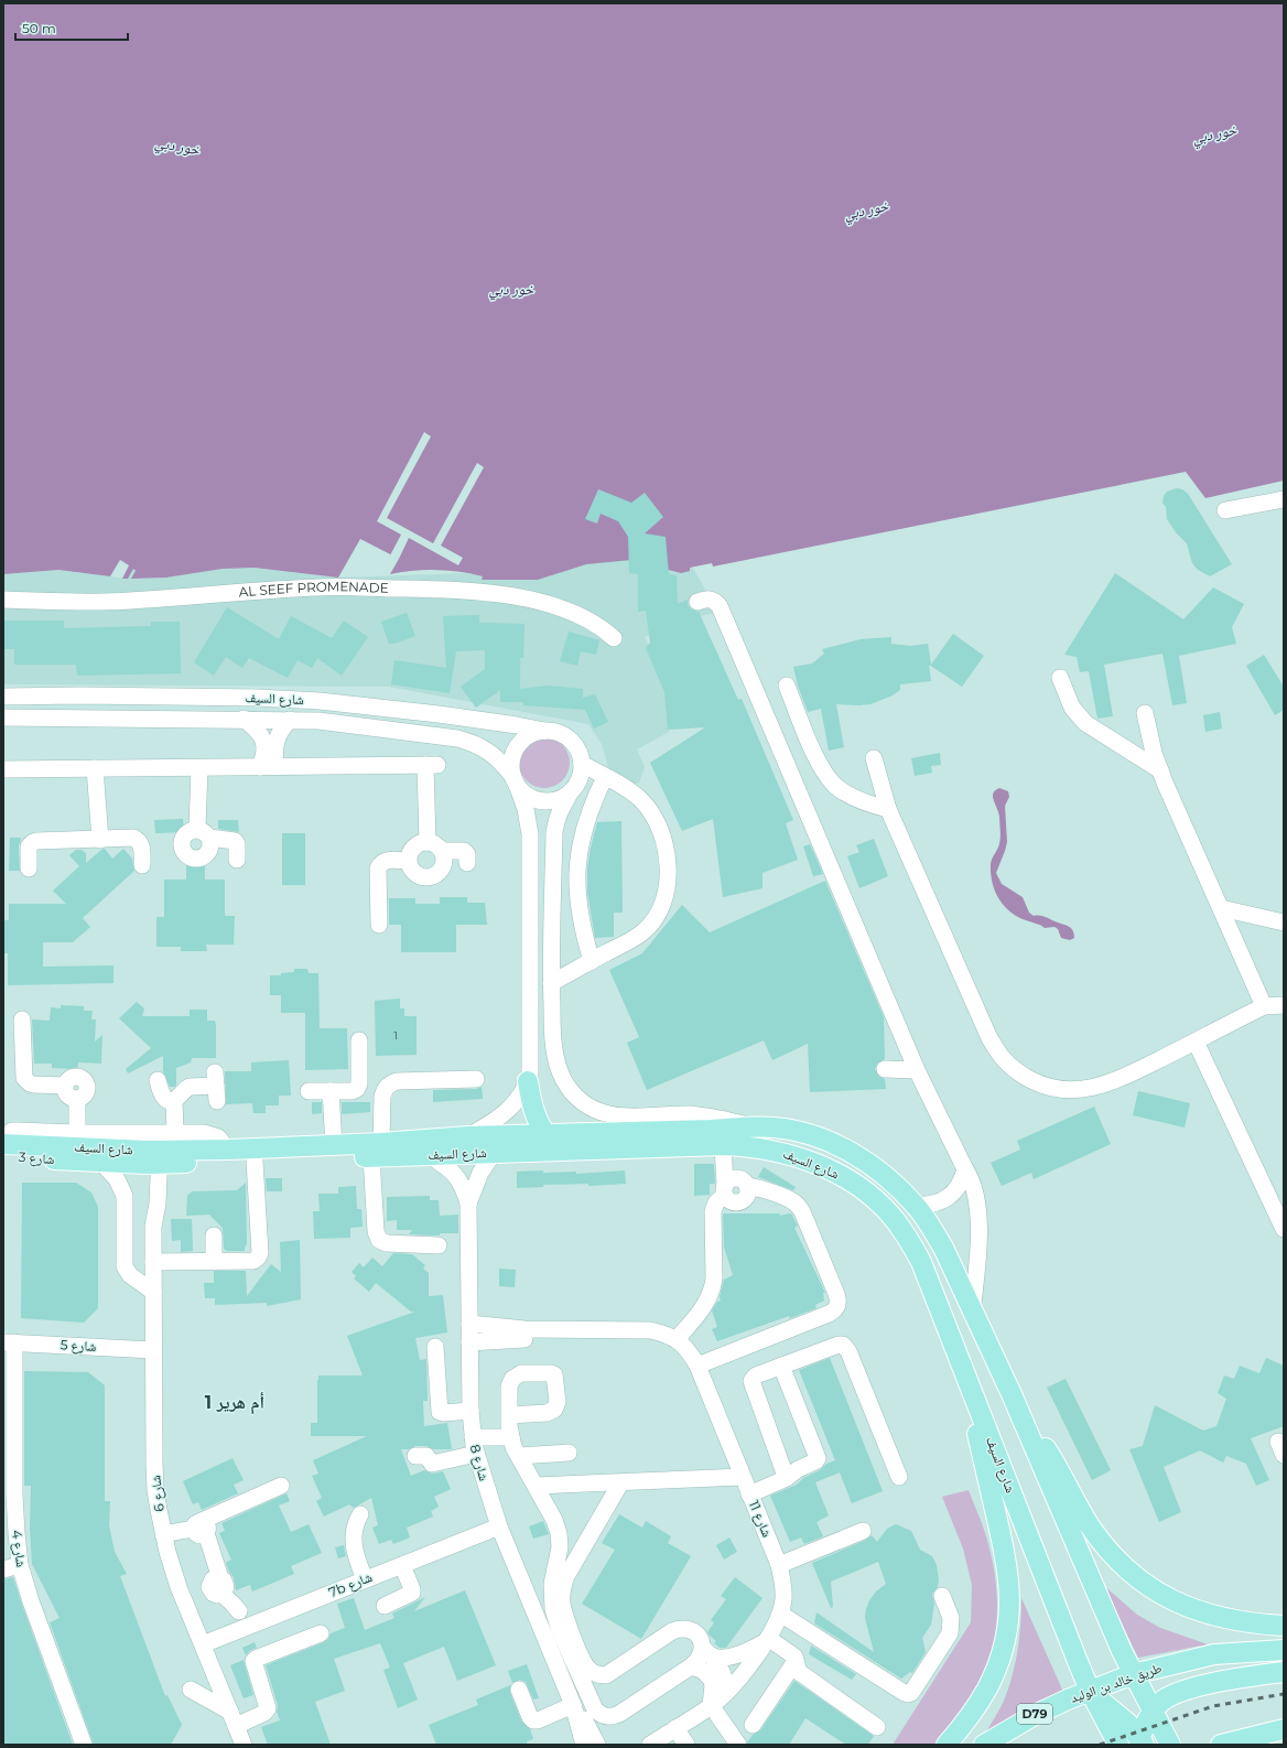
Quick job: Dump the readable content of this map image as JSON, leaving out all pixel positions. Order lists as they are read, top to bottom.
{
  "streets": {
    "main road": [
      "شارع السيف",
      "شارع 3",
      "طريق خالد بن الوليد",
      "D79"
    ],
    "street": [
      "AL SEEF PROMENADE",
      "شارع 5",
      "شارع 8",
      "شارع 6",
      "شارع 11",
      "شارع 4",
      "7b شارع"
    ]
  },
  "crossings": [
    ["شارع السيف", "شارع 3"],
    ["شارع السيف", "شارع 8"],
    ["شارع السيف", "شارع 6"],
    ["شارع السيف", "طريق خالد بن الوليد"],
    ["شارع 3", "شارع 6"],
    ["شارع 5", "شارع 6"],
    ["شارع 5", "شارع 4"],
    ["شارع 8", "شارع 11"],
    ["شارع 8", "7b شارع"],
    ["شارع 6", "7b شارع"]
  ],
  "districts": ["أم هرير 1"],
  "water": ["خور دبي"],
  "house_numbers": ["1"],
  "scale_bar": "50 m"
}
